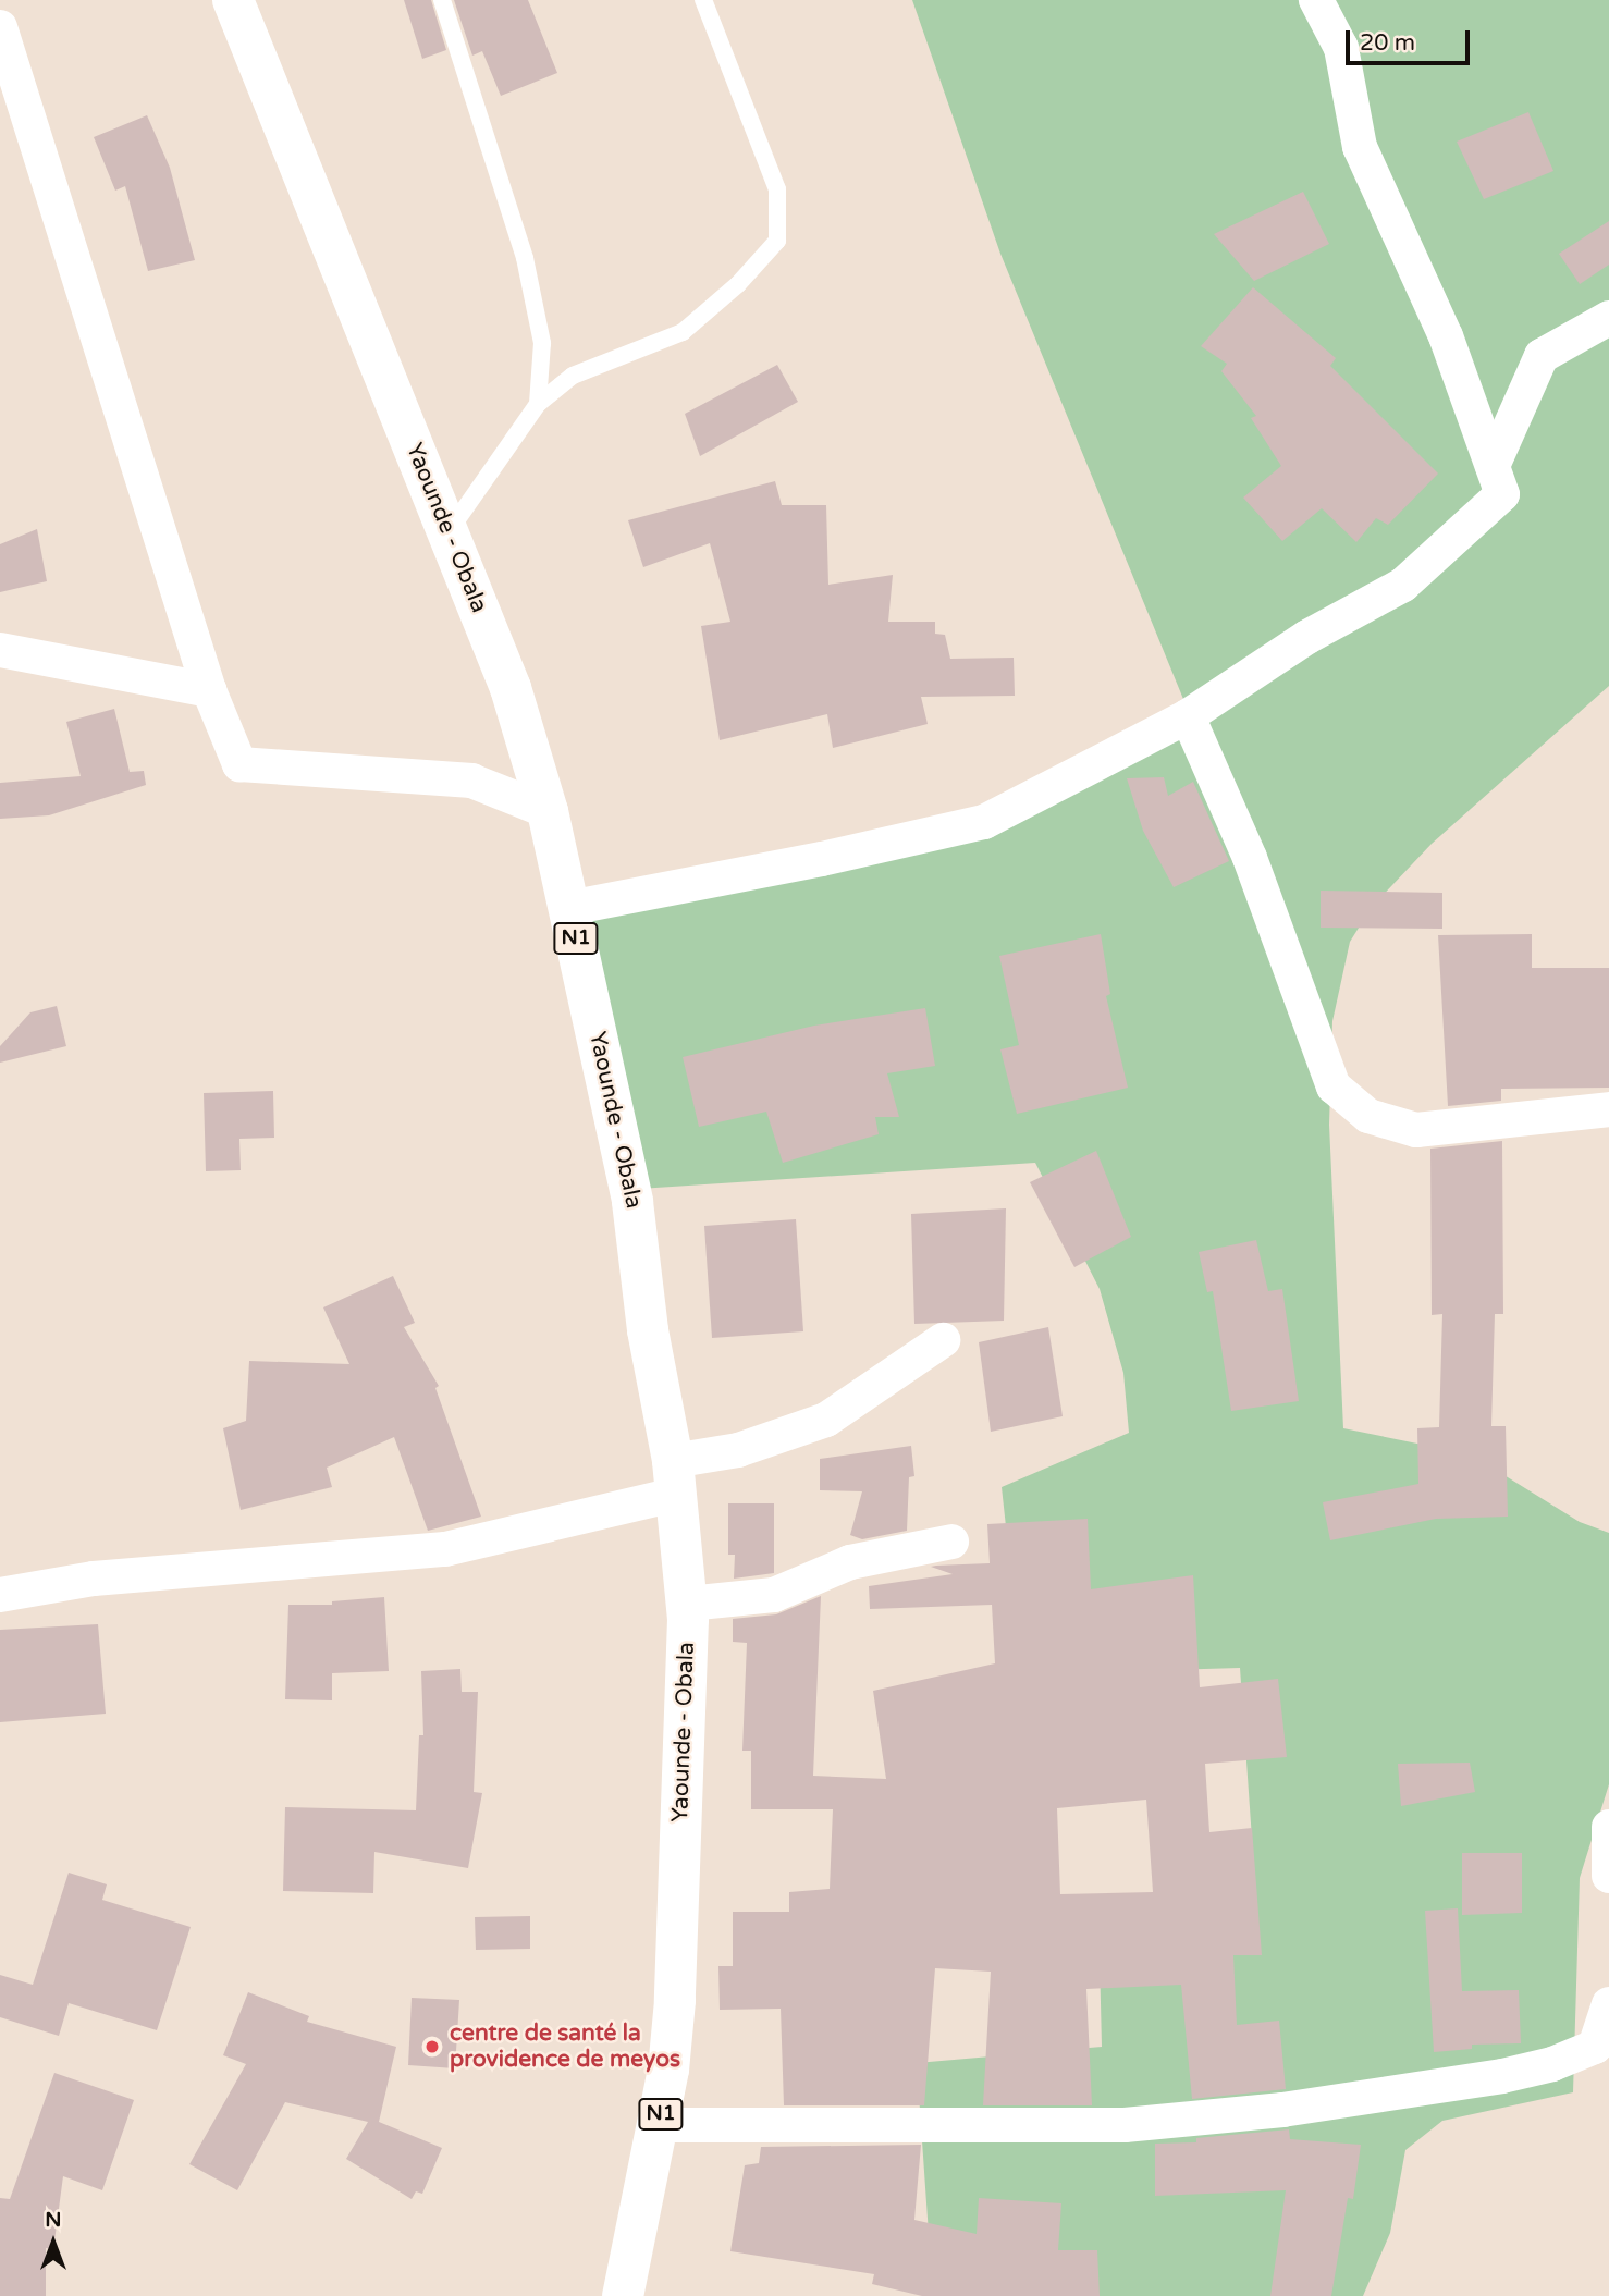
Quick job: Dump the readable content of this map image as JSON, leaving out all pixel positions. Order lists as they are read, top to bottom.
{
  "streets": {
    "highway": ["Yaounde - Obala", "N1"]
  },
  "places": ["centre de santé la providence de meyos"],
  "scale_bar": "20 m",
  "north": "top"
}
